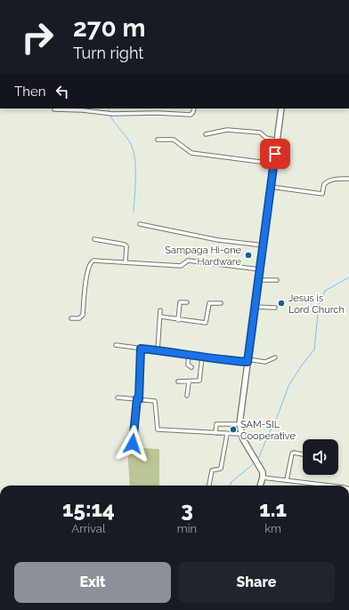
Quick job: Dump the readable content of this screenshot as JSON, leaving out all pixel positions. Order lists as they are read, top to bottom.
{
  "places": ["Sampaga Hi-one Hardware", "Jesus is Lord Church", "SAM-SIL Cooperative"],
  "page": {
    "turn": ["270 m", "Turn right"],
    "then": "Then",
    "eta": [
      "15:14",
      "Arrival",
      "3",
      "min",
      "1.1",
      "km"
    ],
    "buttons": ["Exit", "Share"]
  }
}
